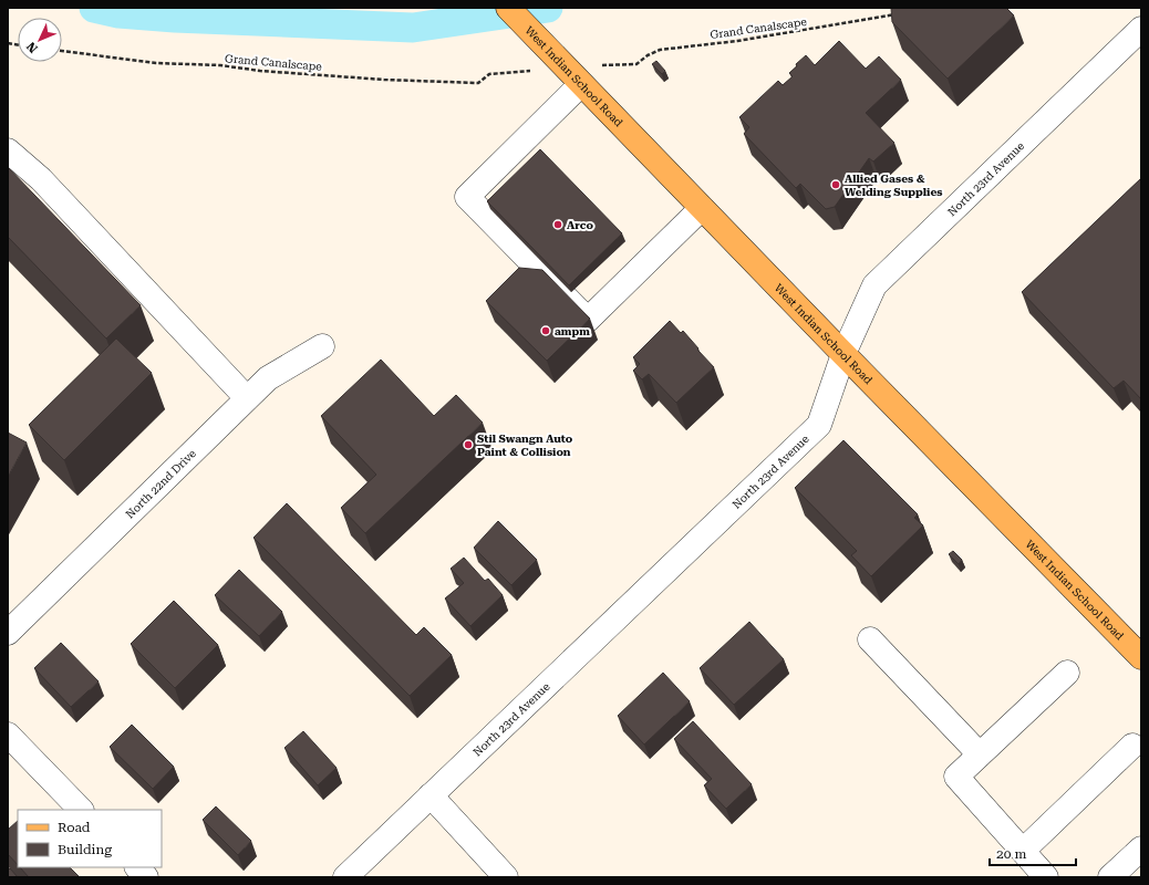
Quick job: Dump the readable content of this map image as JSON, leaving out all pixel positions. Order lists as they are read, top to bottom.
{
  "streets": {
    "main road": ["West Indian School Road"],
    "street": ["North 23rd Avenue", "North 22nd Drive"],
    "path": ["Grand Canalscape"]
  },
  "crossings": [
    ["West Indian School Road", "North 23rd Avenue"]
  ],
  "places": [
    "Allied Gases & Welding Supplies",
    "Arco",
    "ampm",
    "Stil Swangn Auto Paint & Collision"
  ],
  "legend": ["Road", "Building"],
  "scale_bar": "20 m",
  "north": "bottom left"
}
